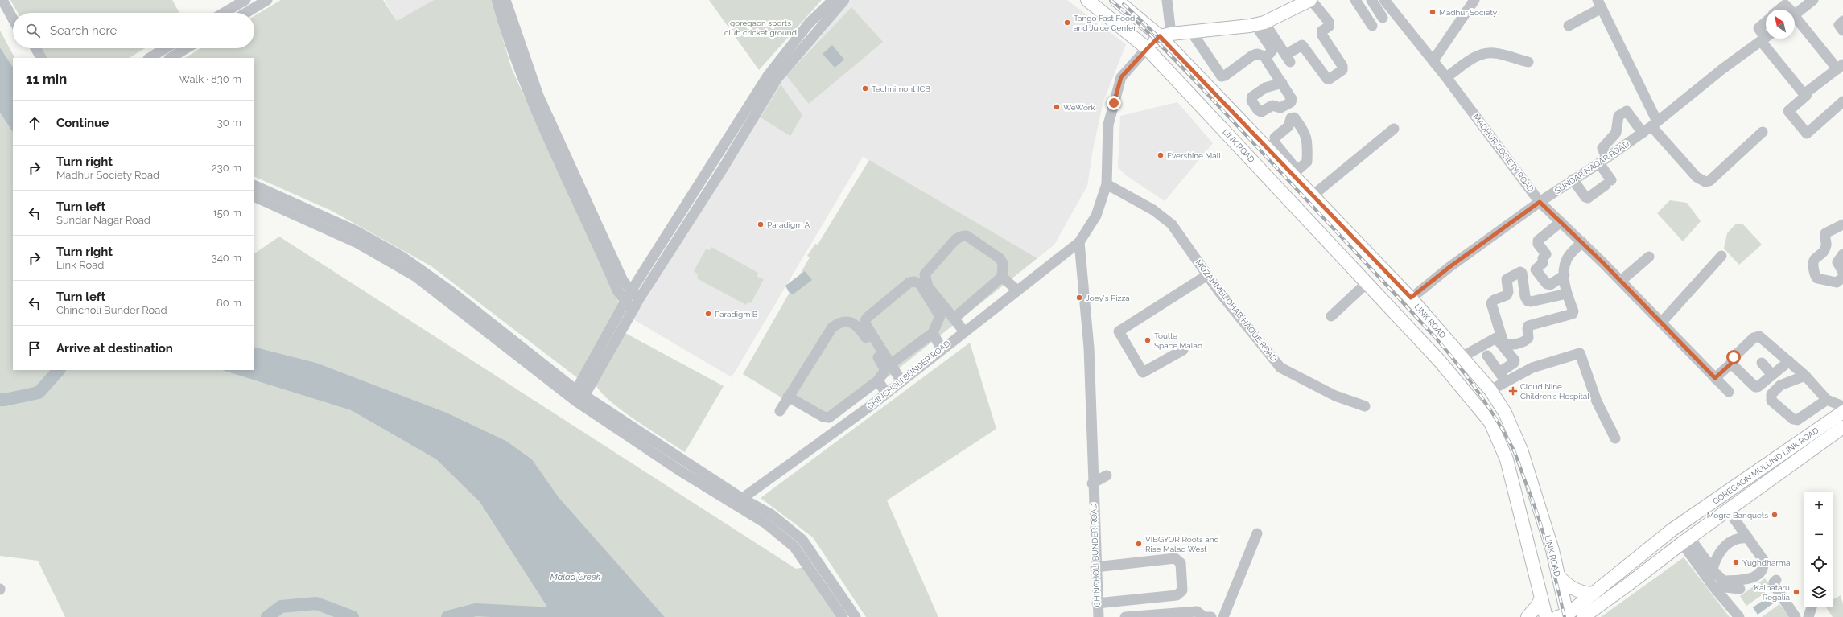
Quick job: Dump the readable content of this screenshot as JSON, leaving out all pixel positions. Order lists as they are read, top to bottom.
{
  "streets": {
    "main road": ["LINK ROAD", "CHINCHOLI BUNDER ROAD", "GOREGAON MULUND LINK ROAD"],
    "street": ["MADHUR SOCIETY ROAD", "SUNDAR NAGAR ROAD", "MOZAMMEL OHAB HAQUE ROAD"]
  },
  "crossings": [
    ["LINK ROAD", "SUNDAR NAGAR ROAD"],
    ["LINK ROAD", "CHINCHOLI BUNDER ROAD"],
    ["LINK ROAD", "GOREGAON MULUND LINK ROAD"],
    ["MADHUR SOCIETY ROAD", "SUNDAR NAGAR ROAD"],
    ["MOZAMMEL OHAB HAQUE ROAD", "CHINCHOLI BUNDER ROAD"]
  ],
  "water": ["Malad Creek"],
  "parks": ["goregaon sports club cricket ground"],
  "places": {
    "other": [
      "Madhur Society",
      "Tango Fast Food and Juice Center",
      "Technimont ICB",
      "WeWork",
      "Evershine Mall",
      "Paradigm A",
      "Joey's Pizza",
      "Paradigm B",
      "Toutle Space Malad",
      "Mogra Banquets",
      "VIBGYOR Roots and Rise Malad West",
      "Yughdharma",
      "Kalpataru Regalia"
    ],
    "health": ["Cloud Nine Children's Hospital"]
  },
  "north": "top left",
  "page": {
    "search": "Search here",
    "heading": ["11 min", "Walk · 830 m"],
    "list": [
      ["Continue", "30 m"],
      ["Turn right", "Madhur Society Road", "230 m"],
      ["Turn left", "Sundar Nagar Road", "150 m"],
      ["Turn right", "Link Road", "340 m"],
      ["Turn left", "Chincholi Bunder Road", "80 m"],
      "Arrive at destination"
    ],
    "map_buttons": ["+", "−"]
  }
}
